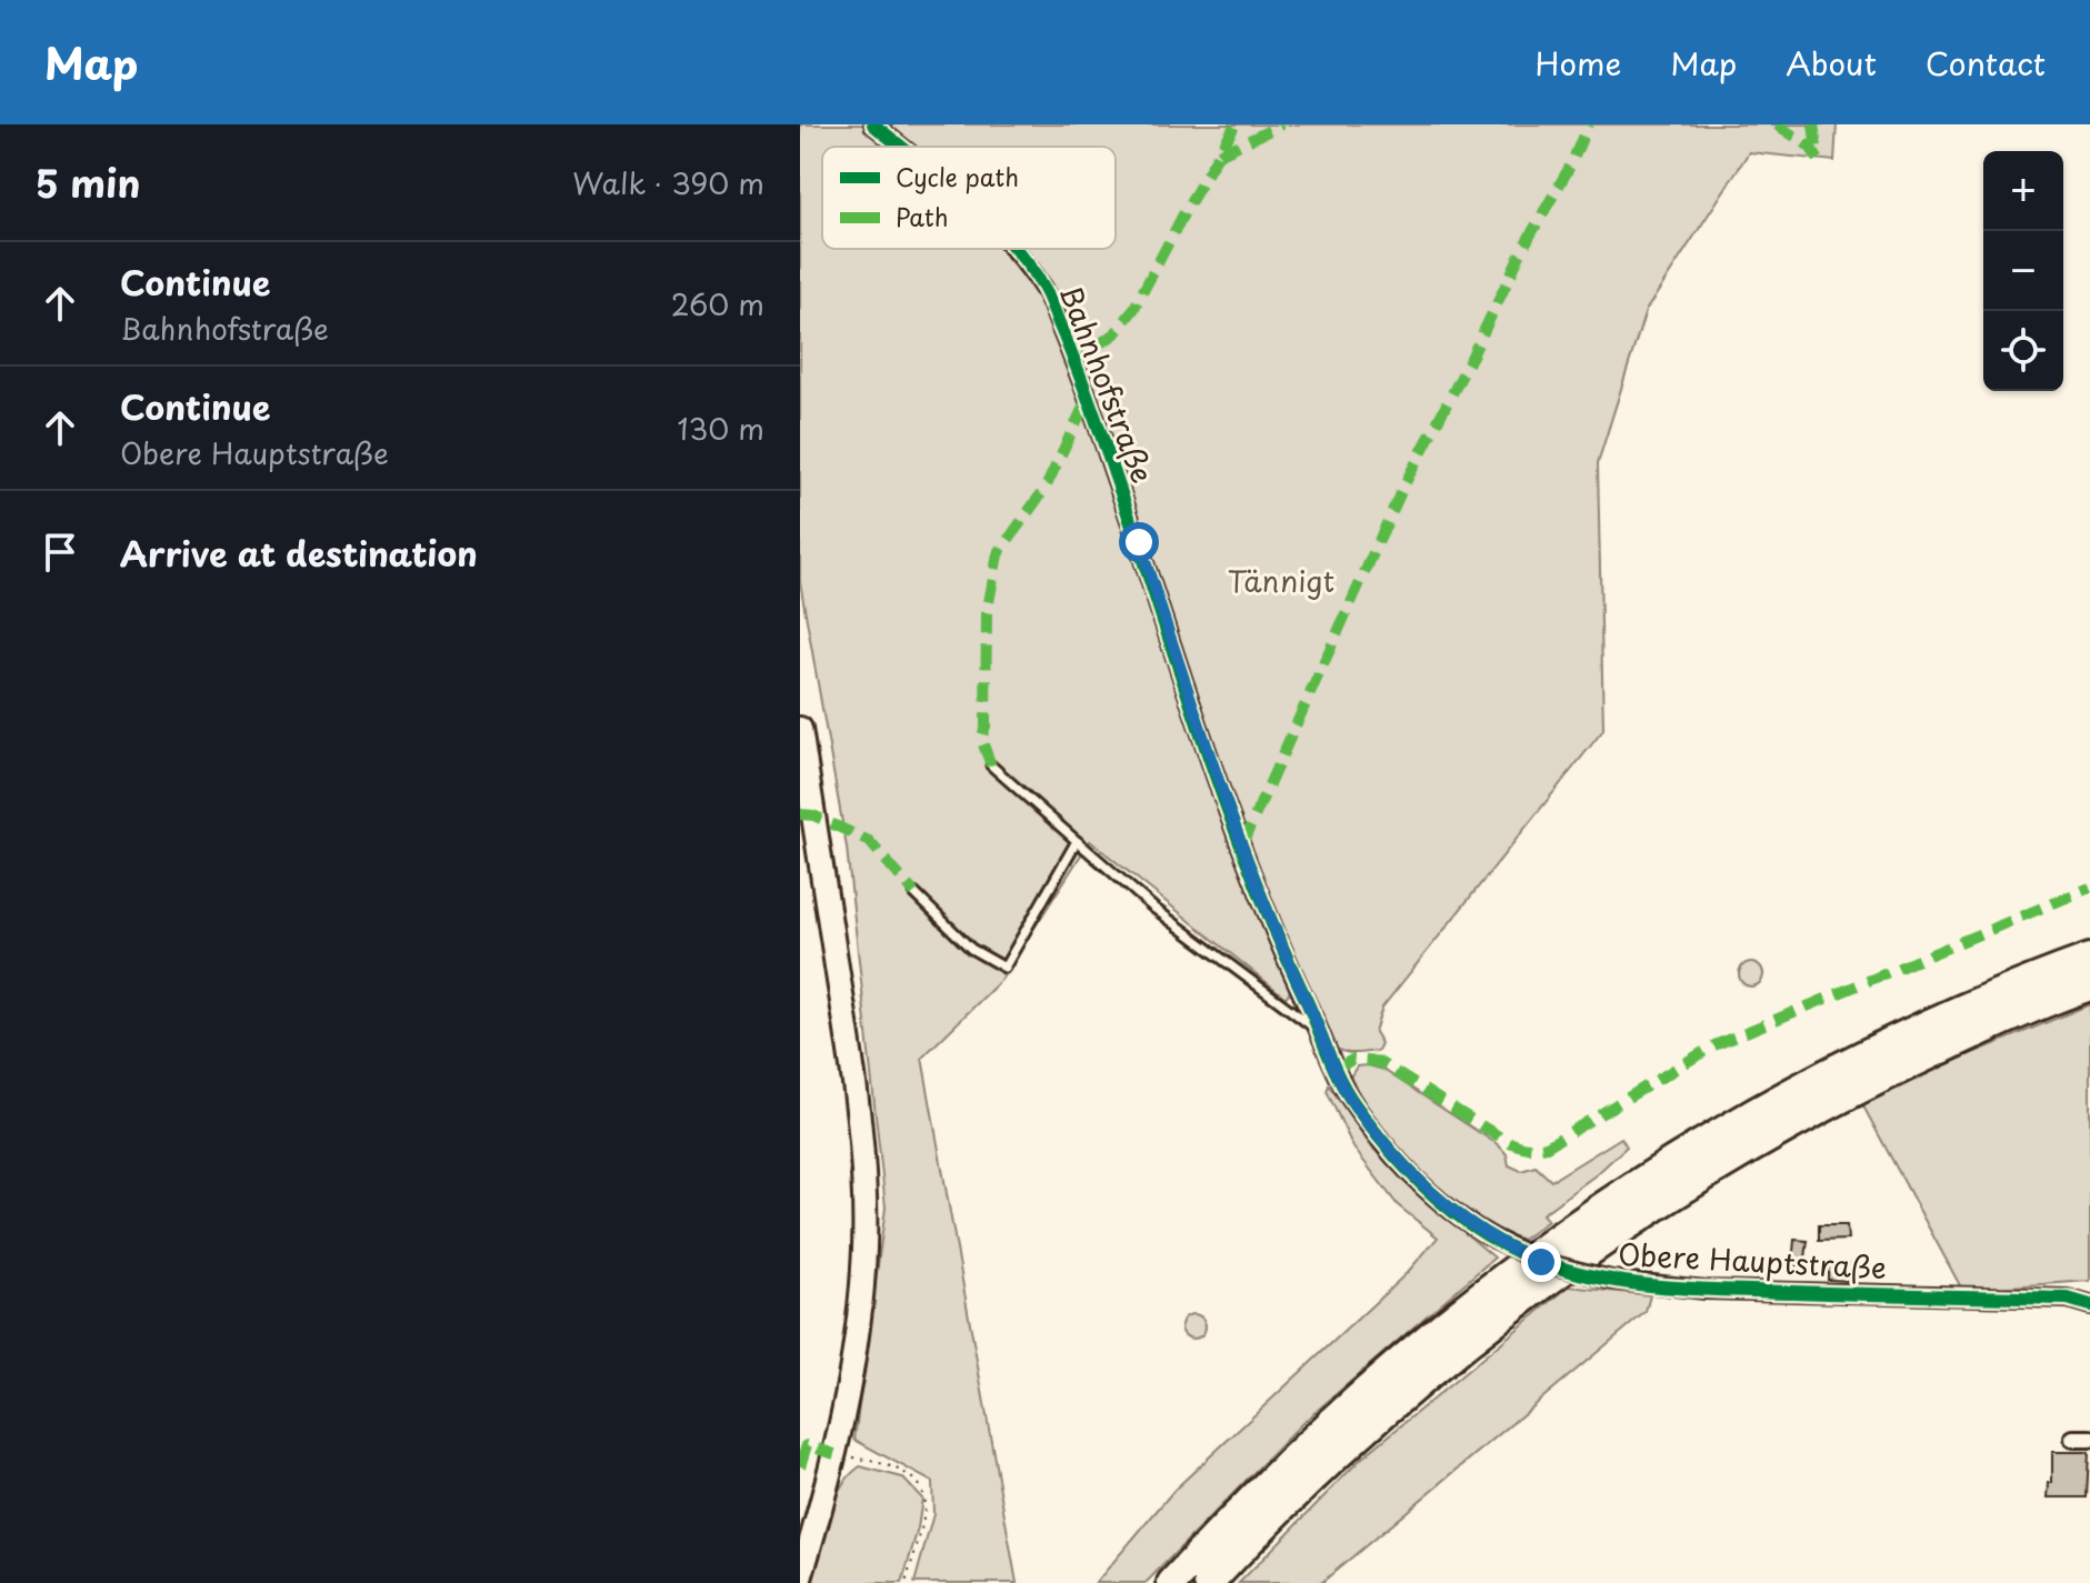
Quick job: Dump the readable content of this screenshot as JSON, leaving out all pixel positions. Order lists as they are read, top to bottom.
{
  "streets": {
    "street": ["Bahnhofstraße", "Obere Hauptstraße"]
  },
  "crossings": [
    ["Bahnhofstraße", "Obere Hauptstraße"]
  ],
  "parks": ["Tännigt"],
  "legend": ["Cycle path", "Path"],
  "page": {
    "header": "Map",
    "nav": [
      "Home",
      "Map",
      "About",
      "Contact"
    ],
    "heading": ["5 min", "Walk · 390 m"],
    "map_buttons": ["+", "−"],
    "list": [
      ["Continue", "Bahnhofstraße", "260 m"],
      ["Continue", "Obere Hauptstraße", "130 m"],
      "Arrive at destination"
    ]
  }
}
